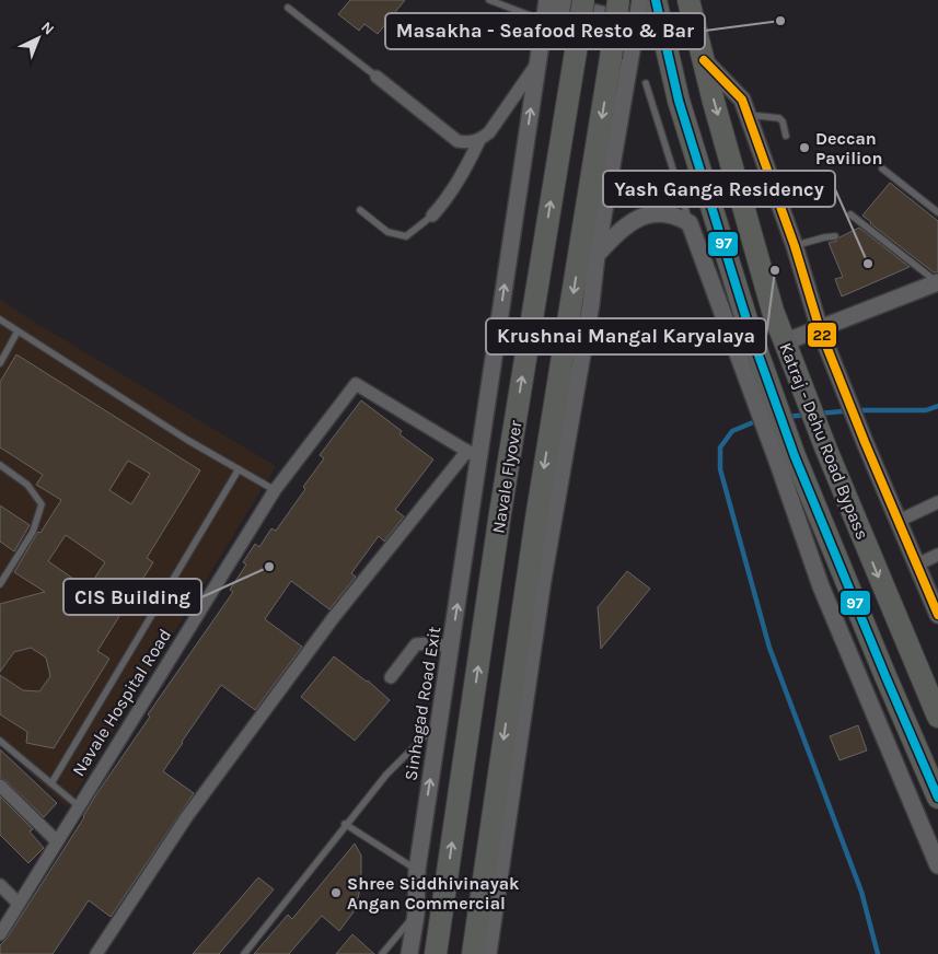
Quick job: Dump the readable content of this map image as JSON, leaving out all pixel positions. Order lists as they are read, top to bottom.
{
  "streets": {
    "highway": ["Katraj - Dehu Road Bypass", "Navale Flyover"],
    "street": ["Navale Hospital Road", "Sinhagad Road Exit"]
  },
  "crossings": [
    ["Navale Hospital Road", "Sinhagad Road Exit"]
  ],
  "places": [
    "Masakha - Seafood Resto & Bar",
    "Deccan Pavilion",
    "Yash Ganga Residency",
    "Krushnai Mangal Karyalaya",
    "CIS Building",
    "Shree Siddhivinayak Angan Commercial"
  ],
  "lines": ["transit line 97", "transit line 22"],
  "north": "top right"
}
